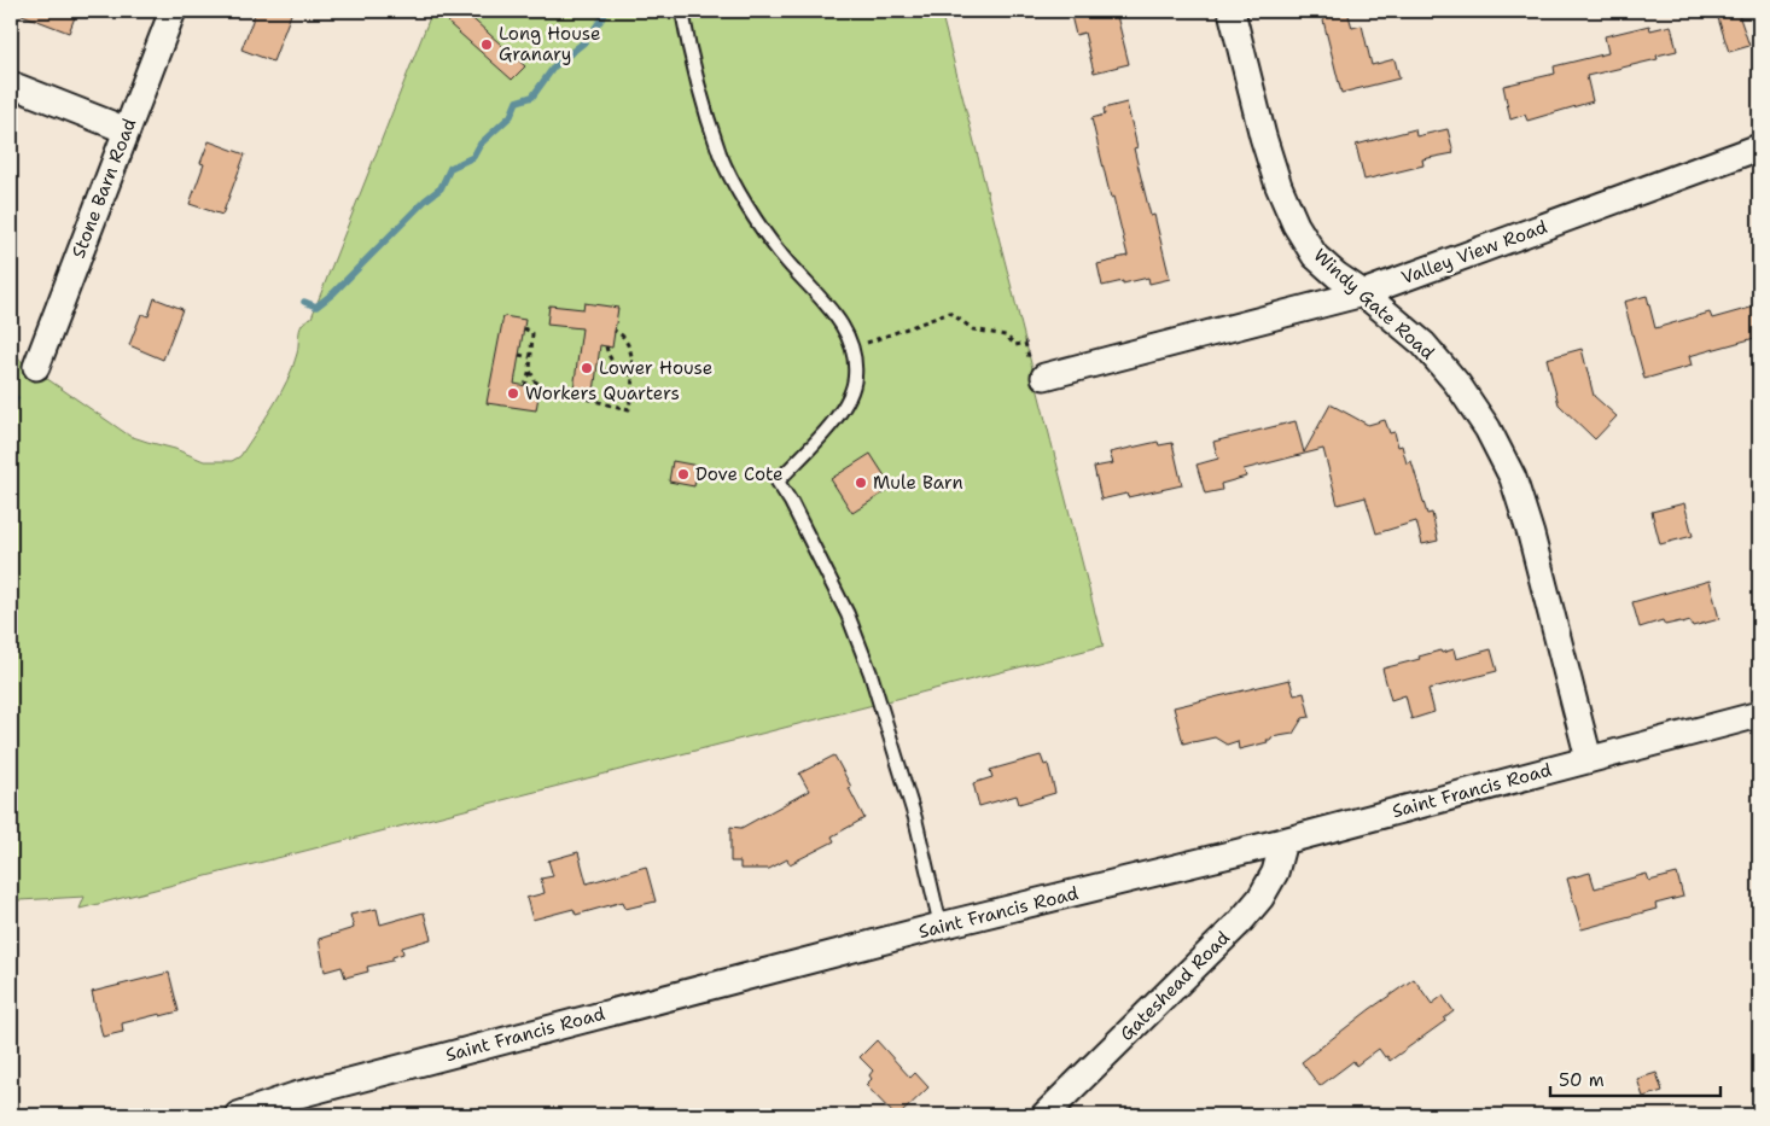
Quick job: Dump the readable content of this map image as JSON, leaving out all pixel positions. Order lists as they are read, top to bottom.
{
  "streets": {
    "street": [
      "Stone Barn Road",
      "Valley View Road",
      "Windy Gate Road",
      "Saint Francis Road",
      "Gateshead Road"
    ]
  },
  "crossings": [
    ["Valley View Road", "Windy Gate Road"],
    ["Windy Gate Road", "Saint Francis Road"],
    ["Saint Francis Road", "Gateshead Road"]
  ],
  "places": [
    "Long House Granary",
    "Lower House",
    "Workers Quarters",
    "Dove Cote",
    "Mule Barn"
  ],
  "scale_bar": "50 m"
}
